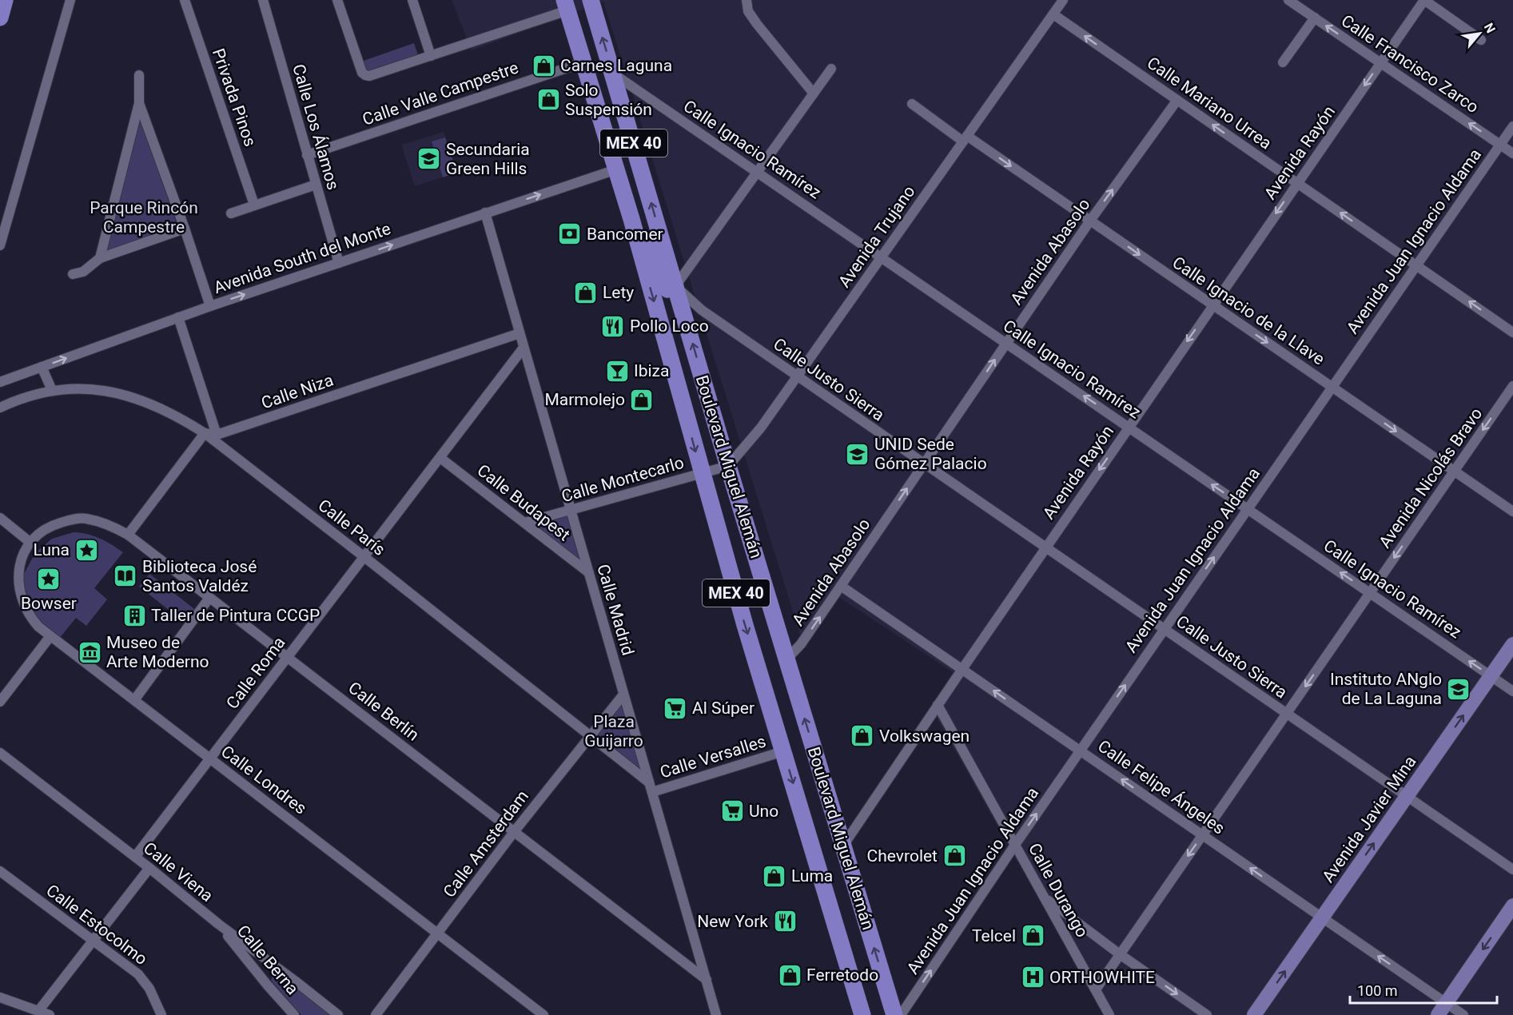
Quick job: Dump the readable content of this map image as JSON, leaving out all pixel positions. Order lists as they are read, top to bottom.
{
  "streets": {
    "highway": ["MEX 40", "Boulevard Miguel Alemán"],
    "main road": ["Avenida Javier Mina"],
    "street": [
      "Calle Francisco Zarco",
      "Calle Valle Campestre",
      "Privada Pinos",
      "Calle Mariano Urrea",
      "Calle Los Álamos",
      "Calle Ignacio Ramírez",
      "Avenida Rayón",
      "Avenida Trujano",
      "Avenida Juan Ignacio Aldama",
      "Avenida Abasolo",
      "Avenida South del Monte",
      "Calle Ignacio de la Llave",
      "Calle Justo Sierra",
      "Calle Niza",
      "Avenida Nicolás Bravo",
      "Calle Montecarlo",
      "Calle Budapest",
      "Calle París",
      "Calle Madrid",
      "Calle Roma",
      "Calle Berlín",
      "Calle Versalles",
      "Calle Londres",
      "Calle Felipe Ángeles",
      "Calle Amsterdam",
      "Calle Viena",
      "Calle Durango",
      "Calle Estocolmo",
      "Calle Berna"
    ]
  },
  "crossings": [
    ["Calle Francisco Zarco", "Avenida Rayón"],
    ["Calle Francisco Zarco", "Avenida Juan Ignacio Aldama"],
    ["Calle Valle Campestre", "Calle Los Álamos"],
    ["Calle Valle Campestre", "Boulevard Miguel Alemán"],
    ["Calle Mariano Urrea", "Avenida Rayón"],
    ["Calle Mariano Urrea", "Avenida Trujano"],
    ["Calle Mariano Urrea", "Avenida Juan Ignacio Aldama"],
    ["Calle Mariano Urrea", "Avenida Abasolo"],
    ["Calle Los Álamos", "Avenida South del Monte"],
    ["Calle Ignacio Ramírez", "Avenida Rayón"],
    ["Calle Ignacio Ramírez", "Avenida Trujano"],
    ["Calle Ignacio Ramírez", "Avenida Juan Ignacio Aldama"],
    ["Calle Ignacio Ramírez", "Avenida Abasolo"],
    ["Calle Ignacio Ramírez", "Boulevard Miguel Alemán"],
    ["Calle Ignacio Ramírez", "Avenida Nicolás Bravo"],
    ["Calle Ignacio Ramírez", "Avenida Javier Mina"],
    ["Avenida Rayón", "Calle Ignacio de la Llave"],
    ["Avenida Rayón", "Calle Justo Sierra"],
    ["Avenida Rayón", "Boulevard Miguel Alemán"],
    ["Avenida Rayón", "Calle Felipe Ángeles"],
    ["Avenida Rayón", "Calle Durango"],
    ["Avenida Trujano", "Calle Ignacio de la Llave"],
    ["Avenida Trujano", "Calle Justo Sierra"],
    ["Avenida Trujano", "Boulevard Miguel Alemán"],
    ["Avenida Juan Ignacio Aldama", "Calle Ignacio de la Llave"],
    ["Avenida Juan Ignacio Aldama", "Calle Justo Sierra"],
    ["Avenida Juan Ignacio Aldama", "Calle Felipe Ángeles"],
    ["Avenida Juan Ignacio Aldama", "Calle Durango"],
    ["Avenida Abasolo", "Calle Ignacio de la Llave"],
    ["Avenida Abasolo", "Calle Justo Sierra"],
    ["Avenida Abasolo", "Boulevard Miguel Alemán"],
    ["Avenida Abasolo", "Calle Felipe Ángeles"],
    ["Avenida South del Monte", "Boulevard Miguel Alemán"],
    ["Avenida South del Monte", "Calle Madrid"],
    ["Calle Ignacio de la Llave", "Avenida Nicolás Bravo"],
    ["Calle Justo Sierra", "Boulevard Miguel Alemán"],
    ["Calle Justo Sierra", "Avenida Nicolás Bravo"],
    ["Calle Justo Sierra", "Avenida Javier Mina"],
    ["Calle Niza", "Calle París"],
    ["Calle Niza", "Calle Madrid"],
    ["Boulevard Miguel Alemán", "Calle Montecarlo"],
    ["Boulevard Miguel Alemán", "Calle Versalles"],
    ["Avenida Nicolás Bravo", "Calle Felipe Ángeles"],
    ["Avenida Nicolás Bravo", "Calle Durango"],
    ["Calle Montecarlo", "Calle Budapest"],
    ["Calle Montecarlo", "Calle Madrid"],
    ["Calle Budapest", "Calle Madrid"],
    ["Calle Budapest", "Calle Roma"],
    ["Calle París", "Calle Madrid"],
    ["Calle París", "Calle Roma"],
    ["Calle París", "Calle Versalles"],
    ["Calle París", "Calle Amsterdam"],
    ["Calle Madrid", "Calle Roma"],
    ["Calle Madrid", "Calle Berlín"],
    ["Calle Madrid", "Calle Versalles"],
    ["Calle Madrid", "Calle Amsterdam"],
    ["Calle Roma", "Calle Berlín"],
    ["Calle Roma", "Calle Londres"],
    ["Calle Roma", "Calle Viena"],
    ["Calle Berlín", "Calle Londres"],
    ["Calle Berlín", "Calle Amsterdam"],
    ["Calle Londres", "Calle Amsterdam"],
    ["Calle Felipe Ángeles", "Avenida Javier Mina"],
    ["Calle Viena", "Calle Berna"]
  ],
  "one_way": [
    "Calle Mariano Urrea",
    "Calle Ignacio Ramírez",
    "Avenida Rayón",
    "Avenida Juan Ignacio Aldama",
    "Avenida Abasolo",
    "Calle Ignacio de la Llave",
    "Avenida Nicolás Bravo",
    "Calle Felipe Ángeles",
    "Avenida Javier Mina"
  ],
  "parks": ["Parque Rincón Campestre", "Plaza Guijarro"],
  "places": {
    "shop": [
      "Carnes Laguna",
      "Solo Suspensión",
      "Lety",
      "Marmolejo",
      "Volkswagen",
      "Chevrolet",
      "Luma",
      "Telcel",
      "Ferretodo"
    ],
    "school or university": ["Secundaria Green Hills", "UNID Sede Gómez Palacio", "Instituto ANglo de La Laguna"],
    "bank": ["Bancomer"],
    "restaurant": ["Pollo Loco", "New York"],
    "bar": ["Ibiza"],
    "place": ["Luna", "Bowser"],
    "library": ["Biblioteca José Santos Valdéz"],
    "building": ["Taller de Pintura CCGP"],
    "museum": ["Museo de Arte Moderno"],
    "supermarket": ["Al Súper", "Uno"],
    "hospital": ["ORTHOWHITE"]
  },
  "scale_bar": "100 m",
  "north": "top right"
}
